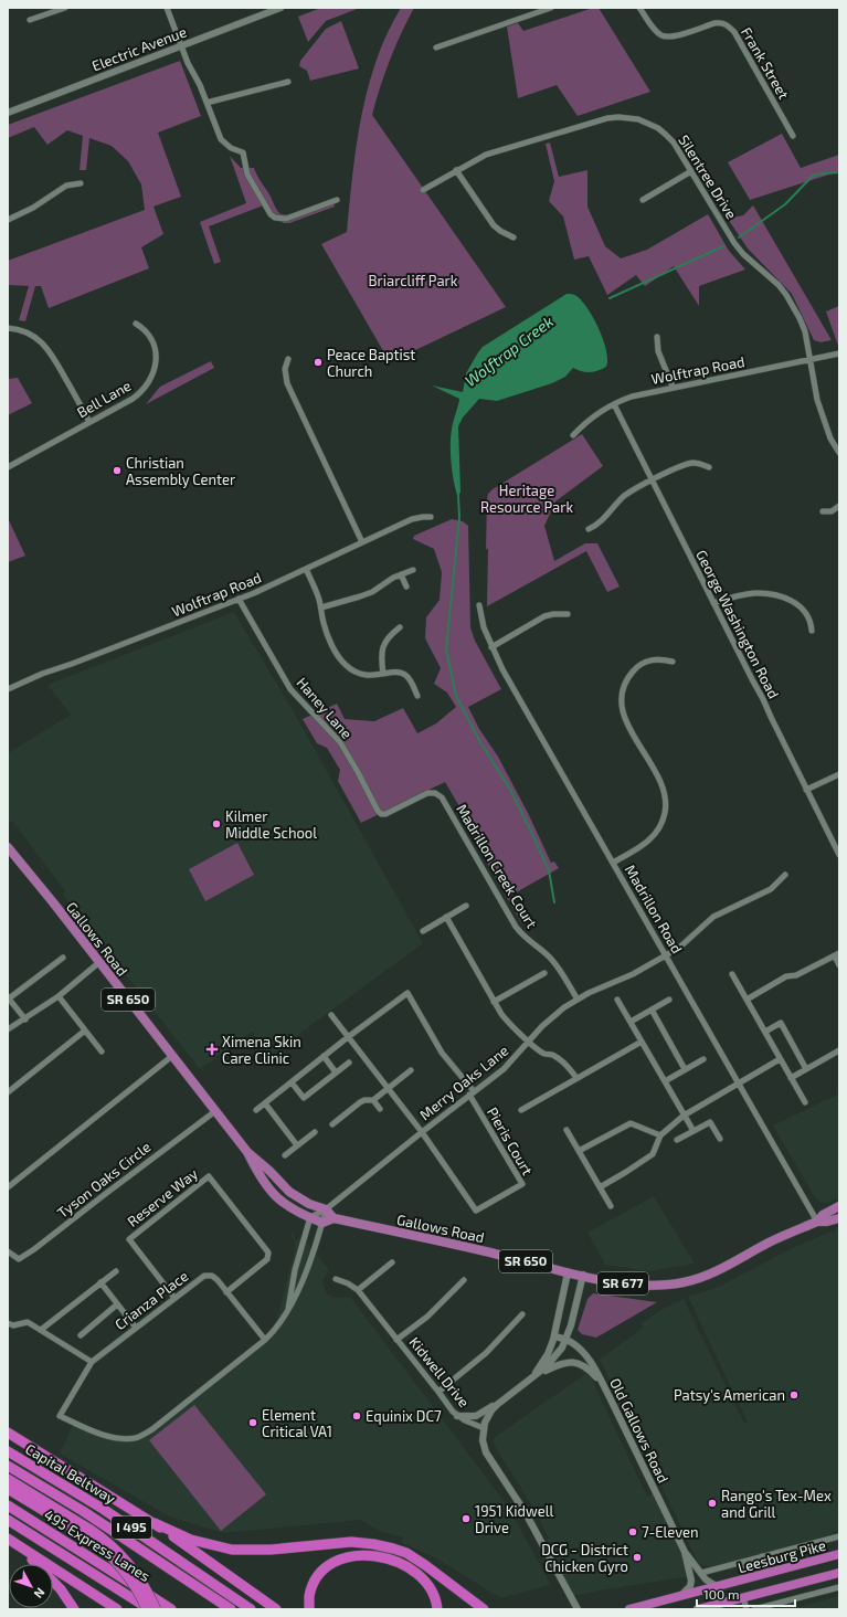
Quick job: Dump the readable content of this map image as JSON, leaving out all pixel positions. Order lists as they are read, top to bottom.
{
  "streets": {
    "highway": [
      "Capital Beltway",
      "I 495",
      "495 Express Lanes",
      "Leesburg Pike"
    ],
    "main road": ["Gallows Road", "SR 650", "SR 677"],
    "street": [
      "Electric Avenue",
      "Frank Street",
      "Silentree Drive",
      "Wolftrap Road",
      "Bell Lane",
      "George Washington Road",
      "Haney Lane",
      "Madrillon Creek Court",
      "Madrillon Road",
      "Merry Oaks Lane",
      "Pieris Court",
      "Tyson Oaks Circle",
      "Reserve Way",
      "Crianza Place",
      "Kidwell Drive",
      "Old Gallows Road"
    ]
  },
  "crossings": [
    ["Silentree Drive", "Wolftrap Road"],
    ["Wolftrap Road", "George Washington Road"],
    ["Wolftrap Road", "Haney Lane"],
    ["Haney Lane", "Madrillon Creek Court"],
    ["Madrillon Creek Court", "Merry Oaks Lane"],
    ["Madrillon Road", "Gallows Road"],
    ["Madrillon Road", "Merry Oaks Lane"],
    ["Gallows Road", "SR 650"],
    ["Gallows Road", "Merry Oaks Lane"],
    ["Gallows Road", "Tyson Oaks Circle"],
    ["SR 650", "Old Gallows Road"],
    ["Merry Oaks Lane", "Pieris Court"],
    ["Reserve Way", "Crianza Place"],
    ["Old Gallows Road", "Leesburg Pike"]
  ],
  "water": ["Wolftrap Creek"],
  "parks": ["Briarcliff Park", "Heritage Resource Park"],
  "places": {
    "other": [
      "Peace Baptist Church",
      "Christian Assembly Center",
      "Kilmer Middle School",
      "Patsy's American",
      "Equinix DC7",
      "Element Critical VA1",
      "Rango's Tex-Mex and Grill",
      "1951 Kidwell Drive",
      "7-Eleven",
      "DCG - District Chicken Gyro"
    ],
    "health": ["Ximena Skin Care Clinic"]
  },
  "scale_bar": "100 m",
  "north": "bottom right"
}
